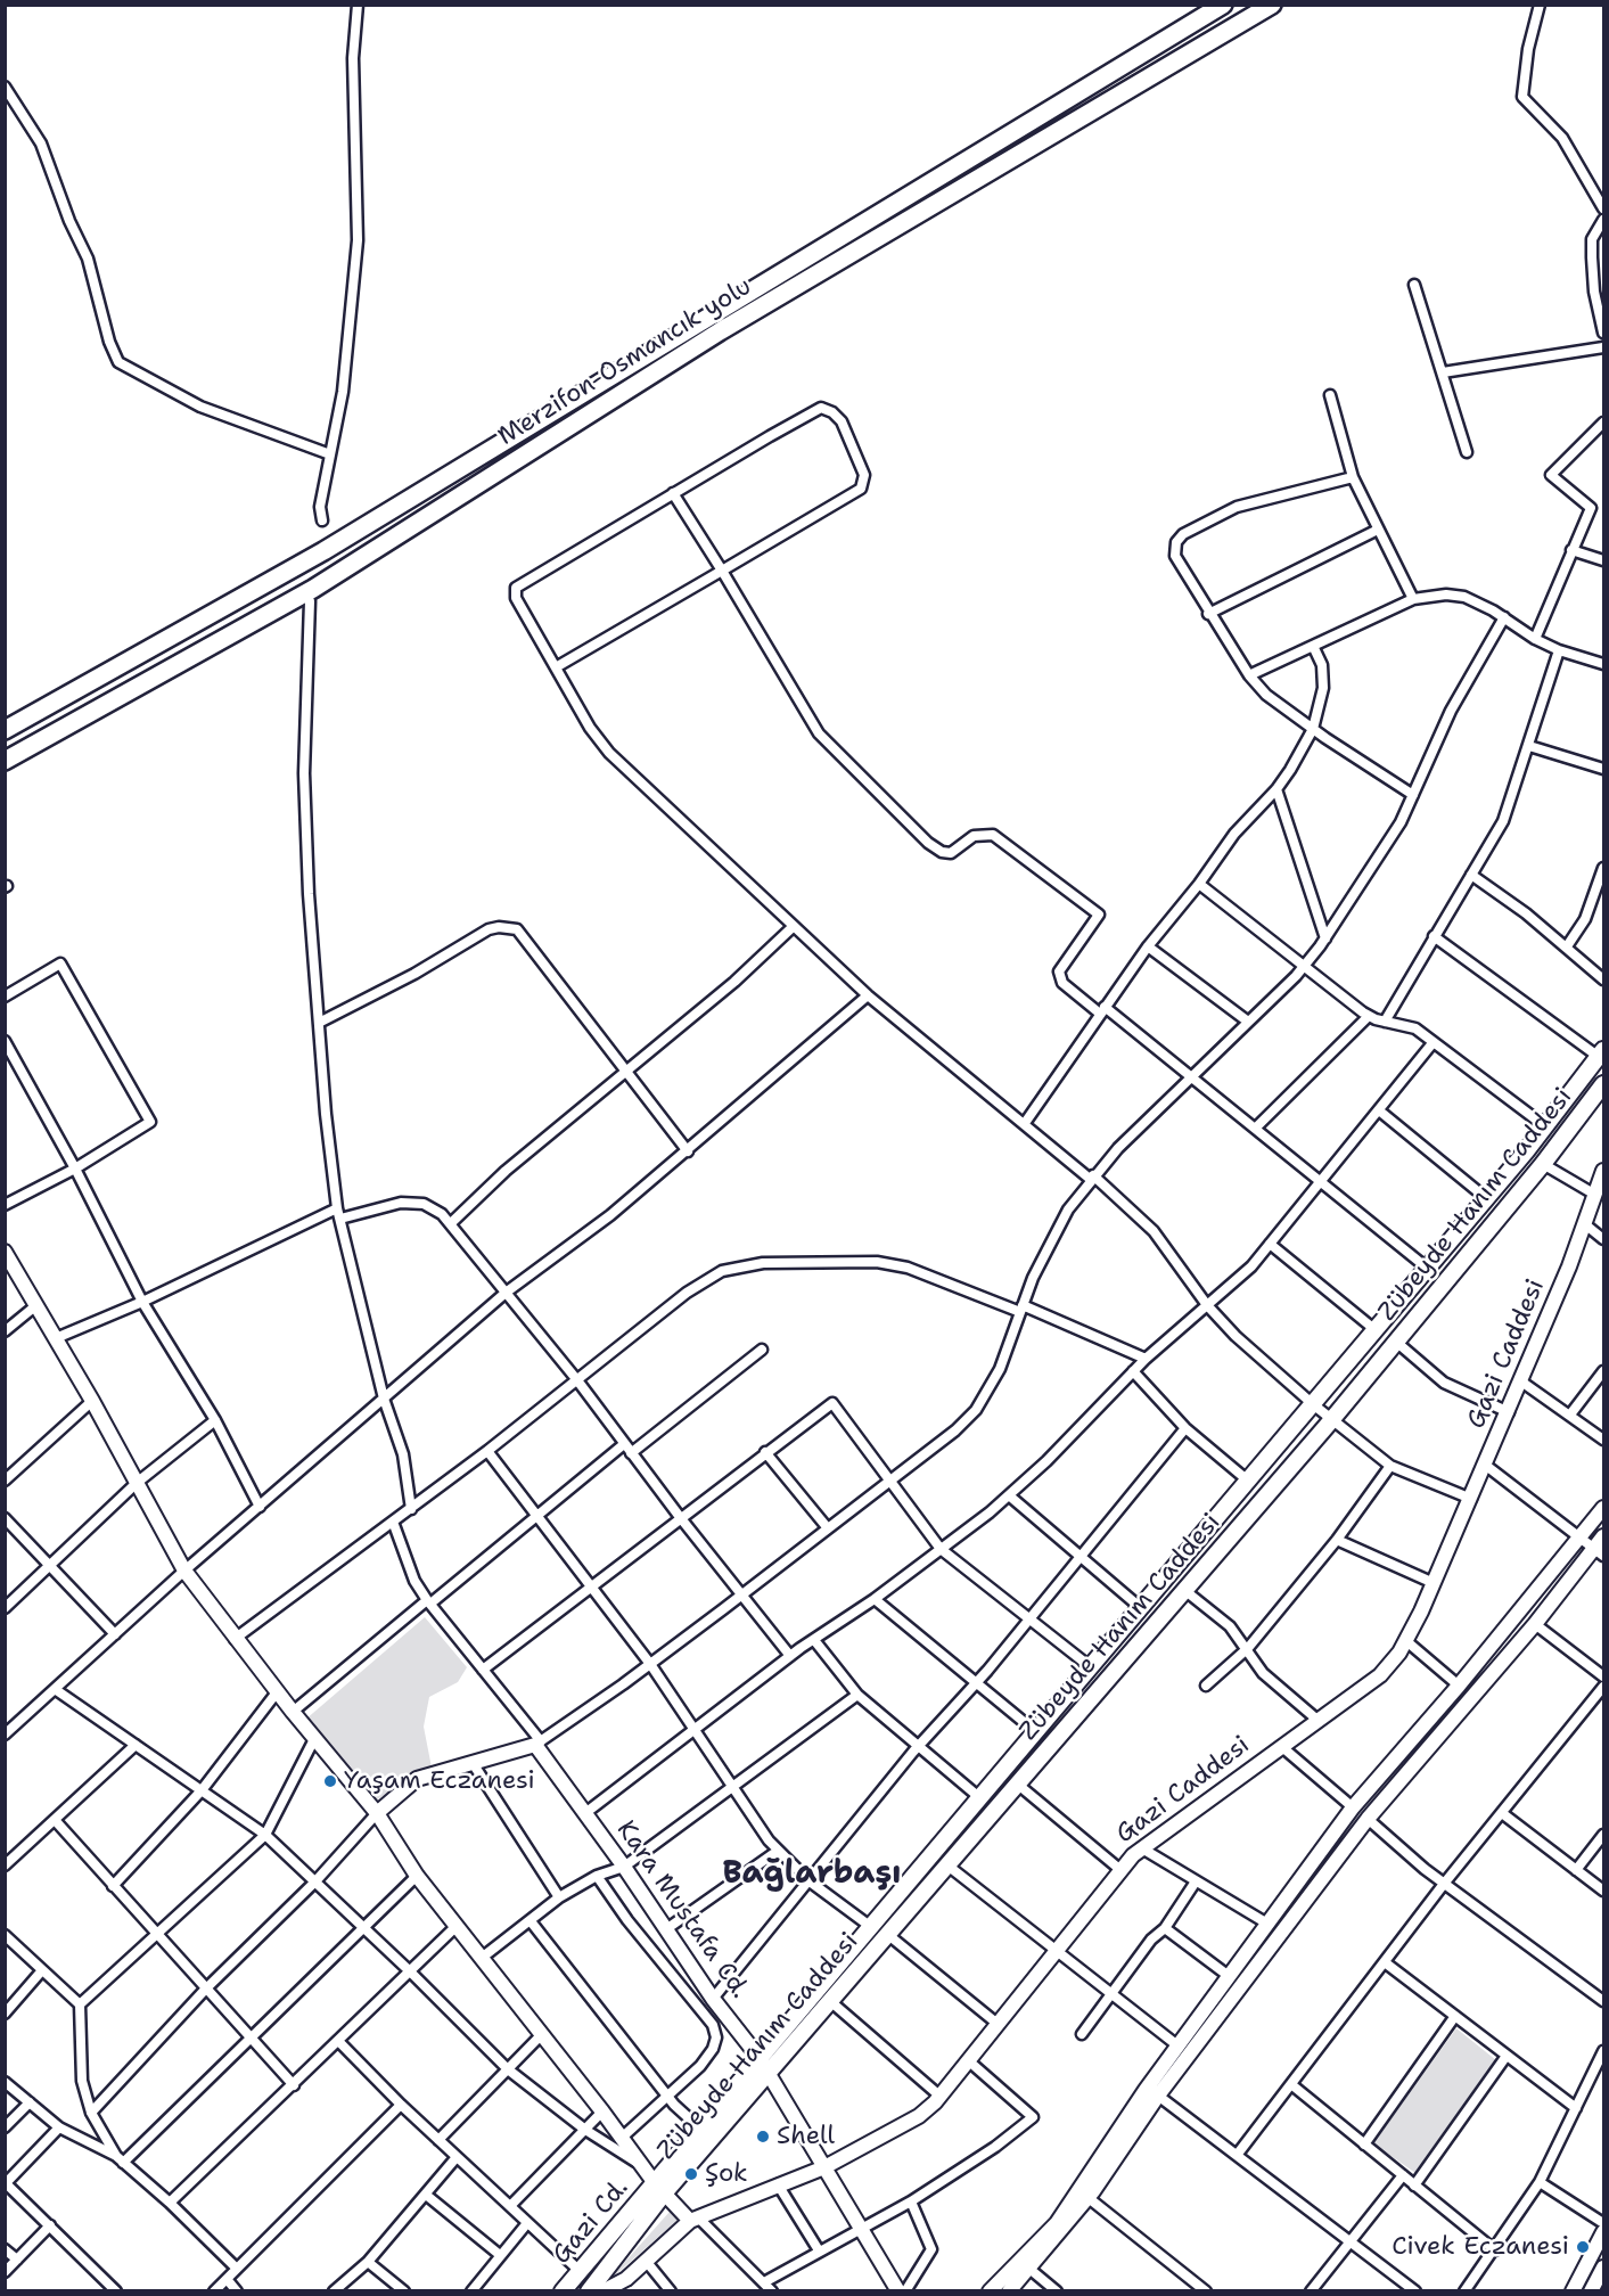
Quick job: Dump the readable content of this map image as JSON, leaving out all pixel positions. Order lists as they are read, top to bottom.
{
  "streets": {
    "highway": ["Merzifon-Osmancık yolu"],
    "main road": ["Zübeyde Hanım Caddesi", "Gazi Cd."],
    "street": ["Gazi Caddesi", "Kara Mustafa Cd."]
  },
  "crossings": [
    ["Zübeyde Hanım Caddesi", "Kara Mustafa Cd."],
    ["Zübeyde Hanım Caddesi", "Gazi Cd."],
    ["Gazi Caddesi", "Kara Mustafa Cd."]
  ],
  "districts": ["Bağlarbaşı"],
  "places": [
    "Yaşam Eczanesi",
    "Shell",
    "Şok",
    "Civek Eczanesi"
  ]
}
